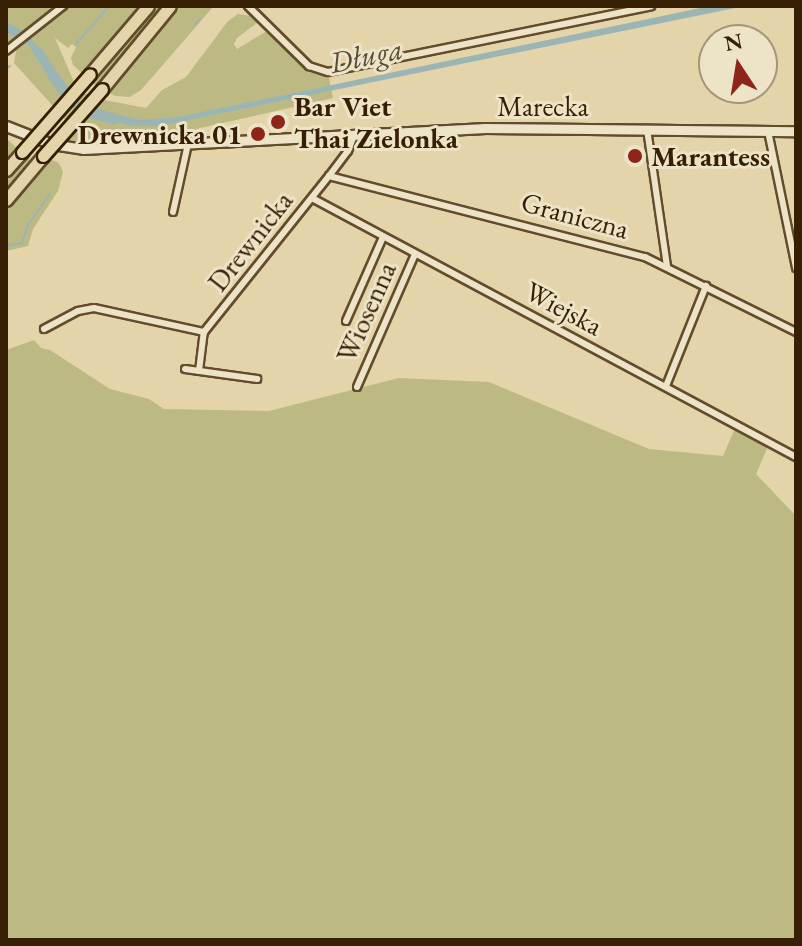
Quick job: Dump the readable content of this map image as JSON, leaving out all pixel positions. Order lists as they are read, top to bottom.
{
  "streets": {
    "street": [
      "Marecka",
      "Graniczna",
      "Drewnicka",
      "Wiejska",
      "Wiosenna"
    ]
  },
  "crossings": [
    ["Marecka", "Drewnicka"],
    ["Graniczna", "Drewnicka"],
    ["Drewnicka", "Wiejska"],
    ["Wiejska", "Wiosenna"]
  ],
  "water": ["Długa"],
  "places": ["Bar Viet Thai Zielonka", "Drewnicka 01", "Marantess"],
  "north": "top"
}
